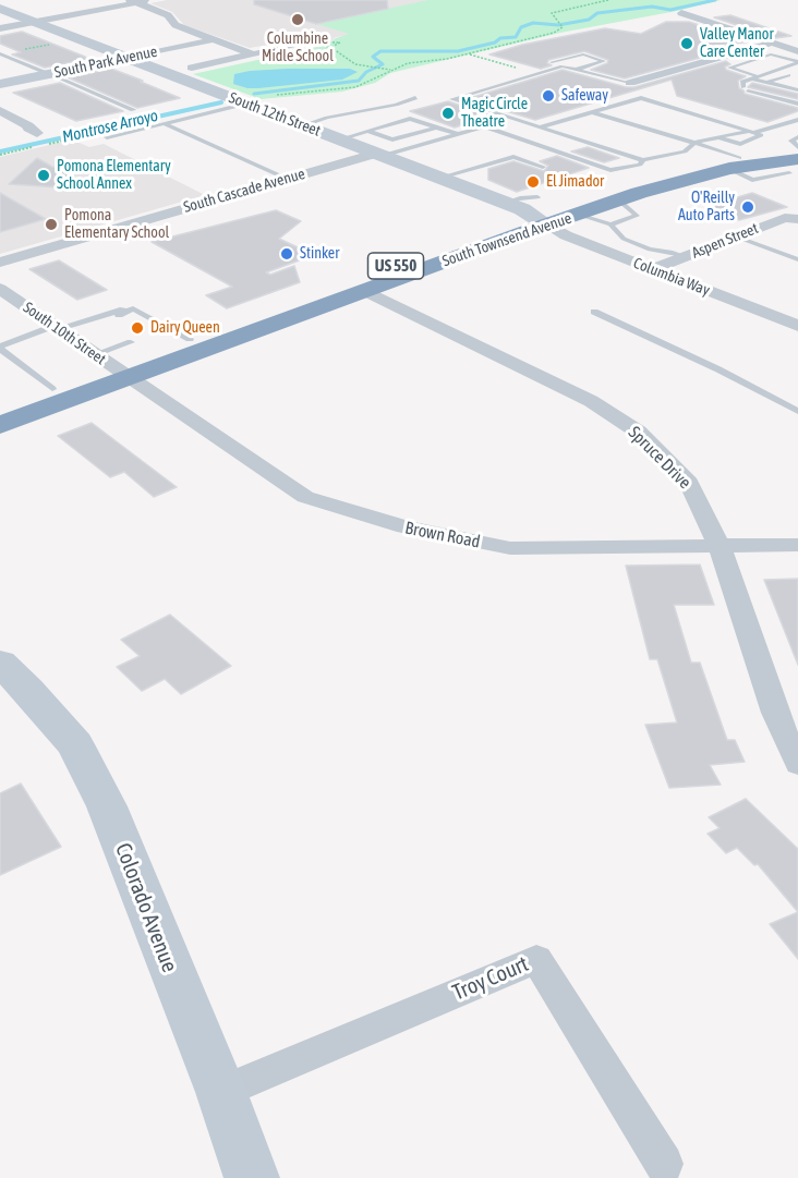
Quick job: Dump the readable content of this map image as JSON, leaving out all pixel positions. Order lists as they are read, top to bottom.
{
  "streets": {
    "highway": ["South Townsend Avenue", "US 550"],
    "street": [
      "South Park Avenue",
      "South 12th Street",
      "South Cascade Avenue",
      "Aspen Street",
      "Columbia Way",
      "South 10th Street",
      "Spruce Drive",
      "Brown Road",
      "Colorado Avenue",
      "Troy Court"
    ]
  },
  "crossings": [
    ["South Park Avenue", "South 12th Street"],
    ["South 12th Street", "South Cascade Avenue"],
    ["South 12th Street", "South Townsend Avenue"],
    ["South 12th Street", "Columbia Way"],
    ["South Townsend Avenue", "Columbia Way"],
    ["South Townsend Avenue", "South 10th Street"],
    ["South Townsend Avenue", "Spruce Drive"],
    ["South Townsend Avenue", "Brown Road"],
    ["Aspen Street", "Columbia Way"],
    ["South 10th Street", "Brown Road"],
    ["Spruce Drive", "Brown Road"],
    ["Colorado Avenue", "Troy Court"]
  ],
  "water": ["Montrose Arroyo"],
  "places": [
    "Columbine Midle School",
    "Valley Manor Care Center",
    "Safeway",
    "Magic Circle Theatre",
    "Pomona Elementary School Annex",
    "El Jimador",
    "O'Reilly Auto Parts",
    "Pomona Elementary School",
    "Stinker",
    "Dairy Queen"
  ]
}
